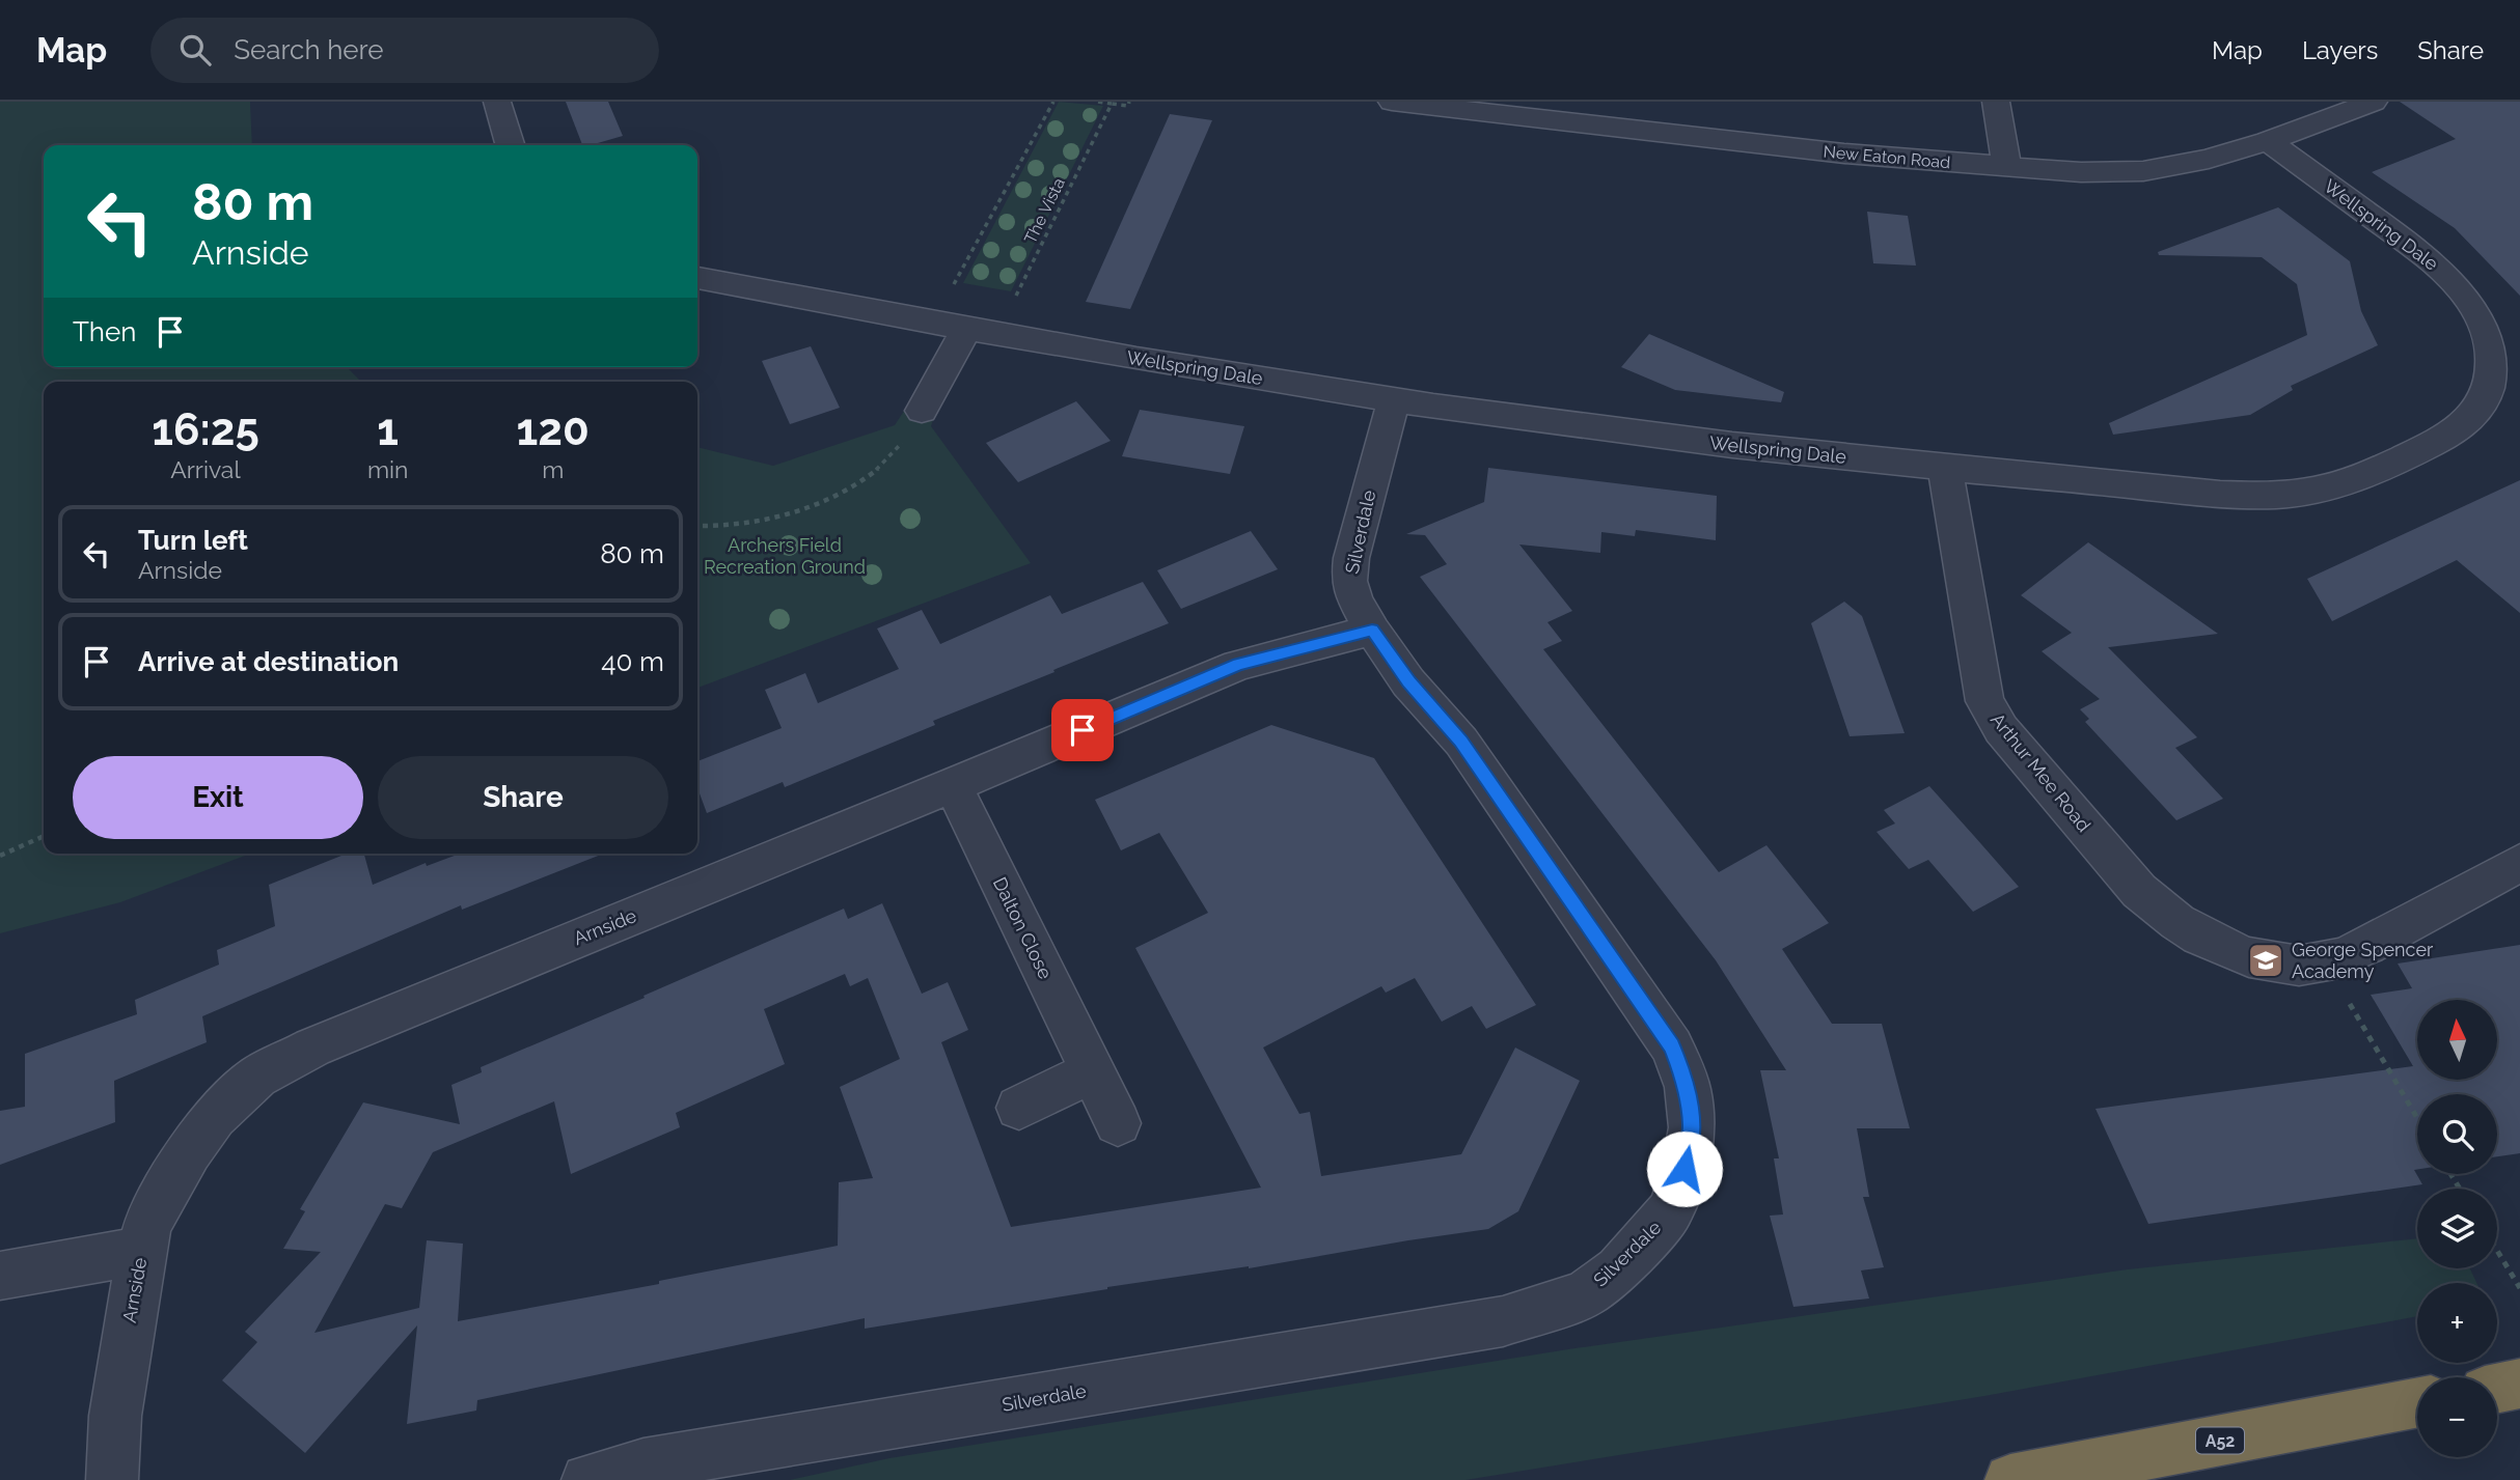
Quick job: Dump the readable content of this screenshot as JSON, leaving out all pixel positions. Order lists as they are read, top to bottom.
{
  "streets": {
    "highway": ["A52"],
    "street": [
      "New Eaton Road",
      "Wellspring Dale",
      "Silverdale",
      "Arthur Mee Road",
      "Arnside",
      "Dalton Close"
    ],
    "path": ["The Vista"]
  },
  "crossings": [
    ["New Eaton Road", "Wellspring Dale"],
    ["The Vista", "Wellspring Dale"],
    ["Wellspring Dale", "Silverdale"],
    ["Wellspring Dale", "Arthur Mee Road"],
    ["Silverdale", "Arnside"],
    ["Arnside", "Dalton Close"]
  ],
  "parks": ["Archers Field Recreation Ground"],
  "places": {
    "school or university": ["George Spencer Academy"]
  },
  "north": "top",
  "page": {
    "header": "Map",
    "search": "Search here",
    "nav": ["Map", "Layers", "Share"],
    "turn": ["80 m", "Arnside"],
    "then": "Then",
    "eta": [
      "16:25",
      "Arrival",
      "1",
      "min",
      "120",
      "m"
    ],
    "list": [
      {
        "name": "Turn left",
        "note": "Arnside",
        "value": "80 m"
      },
      {
        "name": "Arrive at destination",
        "value": "40 m"
      }
    ],
    "buttons": ["Exit", "Share"],
    "map_buttons": ["+", "−"]
  }
}
